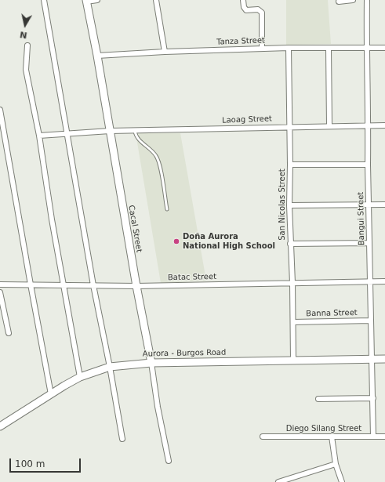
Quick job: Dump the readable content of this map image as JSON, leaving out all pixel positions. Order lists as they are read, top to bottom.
{
  "streets": {
    "main road": ["Cacal Street", "Aurora - Burgos Road"],
    "street": [
      "Tanza Street",
      "Laoag Street",
      "San Nicolas Street",
      "Bangui Street",
      "Batac Street",
      "Banna Street",
      "Diego Silang Street"
    ]
  },
  "crossings": [
    ["Tanza Street", "San Nicolas Street"],
    ["Tanza Street", "Bangui Street"],
    ["Tanza Street", "Cacal Street"],
    ["Laoag Street", "San Nicolas Street"],
    ["Laoag Street", "Bangui Street"],
    ["Laoag Street", "Cacal Street"],
    ["San Nicolas Street", "Batac Street"],
    ["San Nicolas Street", "Banna Street"],
    ["San Nicolas Street", "Aurora - Burgos Road"],
    ["Bangui Street", "Batac Street"],
    ["Bangui Street", "Banna Street"],
    ["Bangui Street", "Aurora - Burgos Road"],
    ["Bangui Street", "Diego Silang Street"],
    ["Cacal Street", "Batac Street"],
    ["Cacal Street", "Aurora - Burgos Road"]
  ],
  "places": ["Doña Aurora National High School"],
  "scale_bar": "100 m",
  "north": "bottom"
}
